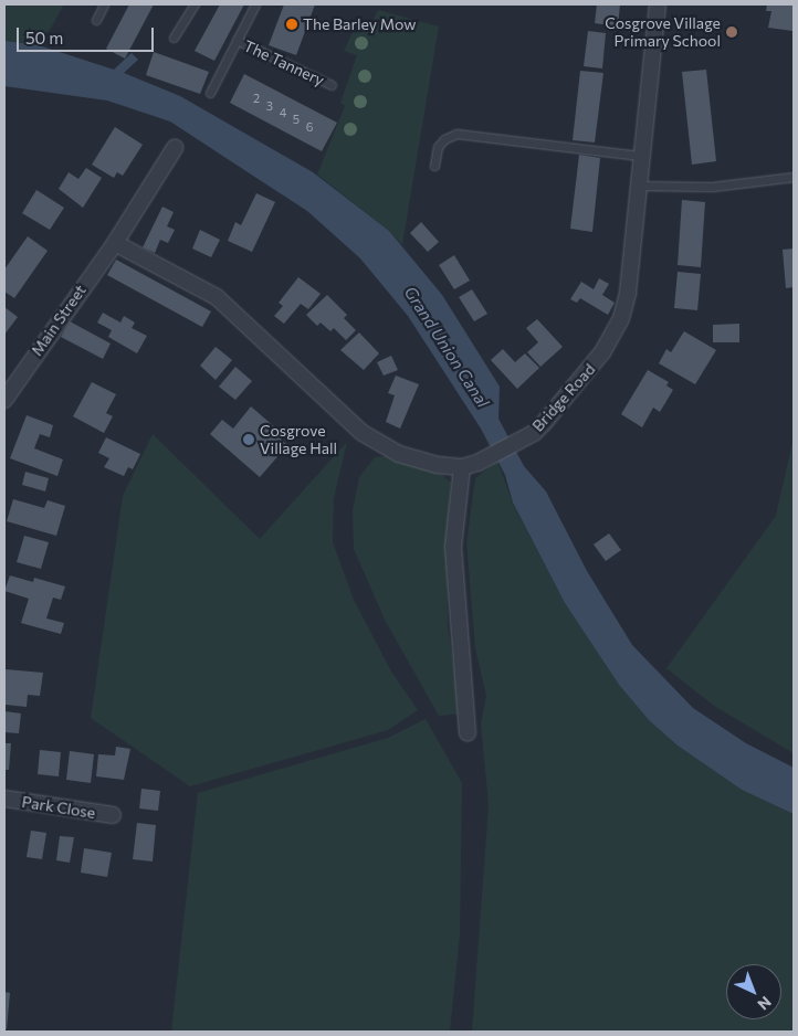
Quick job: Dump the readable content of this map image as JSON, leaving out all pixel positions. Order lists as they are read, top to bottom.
{
  "streets": {
    "street": ["Main Street", "Bridge Road", "Park Close"],
    "lane": ["The Tannery"]
  },
  "water": ["Grand Union Canal"],
  "places": ["The Barley Mow", "Cosgrove Village Primary School", "Cosgrove Village Hall"],
  "house_numbers": [
    "2",
    "3",
    "4",
    "5",
    "6"
  ],
  "scale_bar": "50 m",
  "north": "bottom right"
}
